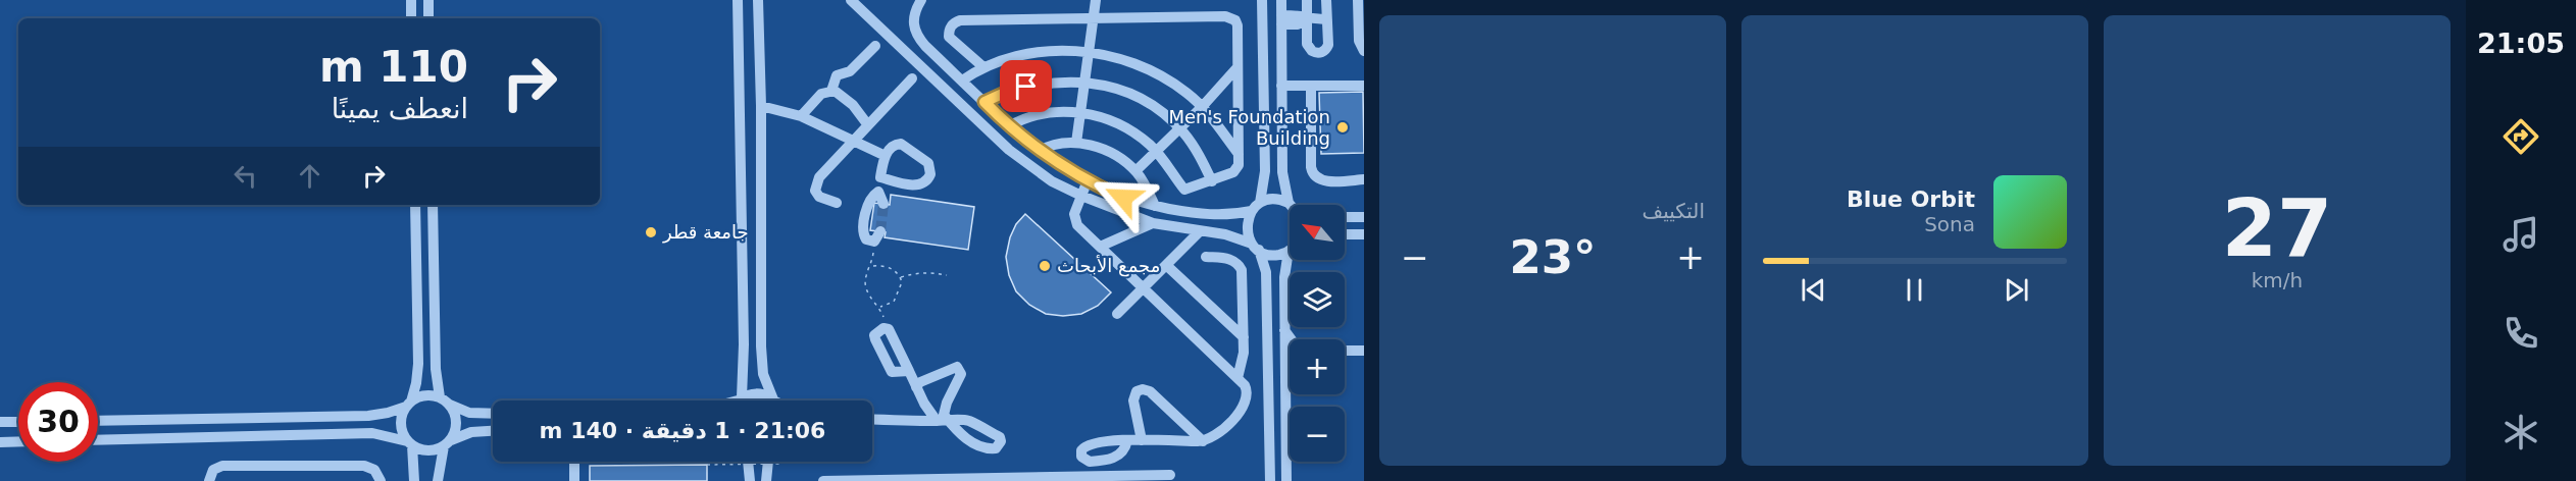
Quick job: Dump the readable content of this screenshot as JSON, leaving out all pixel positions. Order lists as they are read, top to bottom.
{
  "places": ["Men's Foundation Building", "جامعة قطر", "مجمع الأبحاث"],
  "north": "top left",
  "page": {
    "tabs": "21:05",
    "tile": [
      ["27", "km/h"],
      "التكييف"
    ],
    "turn": ["110 m", "انعطف يمينًا"],
    "song": ["Blue Orbit", "Sona"],
    "map_buttons": ["+", "−"],
    "heat": ["−", "23°", "+"],
    "limit": "30",
    "trip": "21:06 · 1 دقيقة · 140 m"
  }
}
